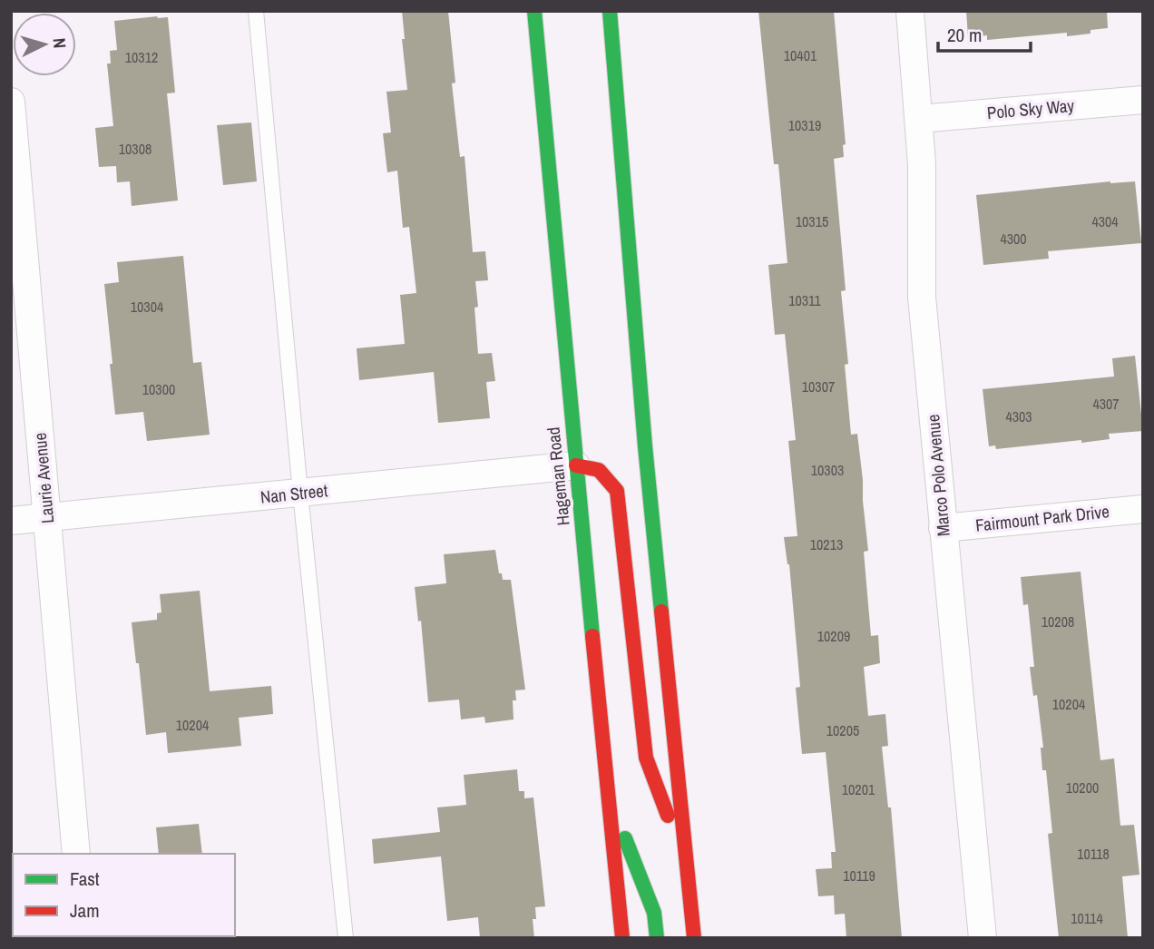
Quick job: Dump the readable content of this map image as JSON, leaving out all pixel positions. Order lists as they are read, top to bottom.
{
  "streets": {
    "main road": ["Hageman Road"],
    "street": [
      "Polo Sky Way",
      "Marco Polo Avenue",
      "Laurie Avenue",
      "Nan Street",
      "Fairmount Park Drive"
    ]
  },
  "crossings": [
    ["Polo Sky Way", "Marco Polo Avenue"],
    ["Marco Polo Avenue", "Fairmount Park Drive"],
    ["Hageman Road", "Nan Street"],
    ["Laurie Avenue", "Nan Street"]
  ],
  "house_numbers": [
    "10401",
    "10312",
    "10319",
    "10308",
    "10315",
    "4304",
    "4300",
    "10311",
    "10304",
    "10307",
    "10300",
    "4307",
    "4303",
    "10303",
    "10213",
    "10208",
    "10209",
    "10204",
    "10204",
    "10205",
    "10200",
    "10201",
    "10118",
    "10119",
    "10114"
  ],
  "legend": ["Fast", "Jam"],
  "scale_bar": "20 m",
  "north": "right"
}
